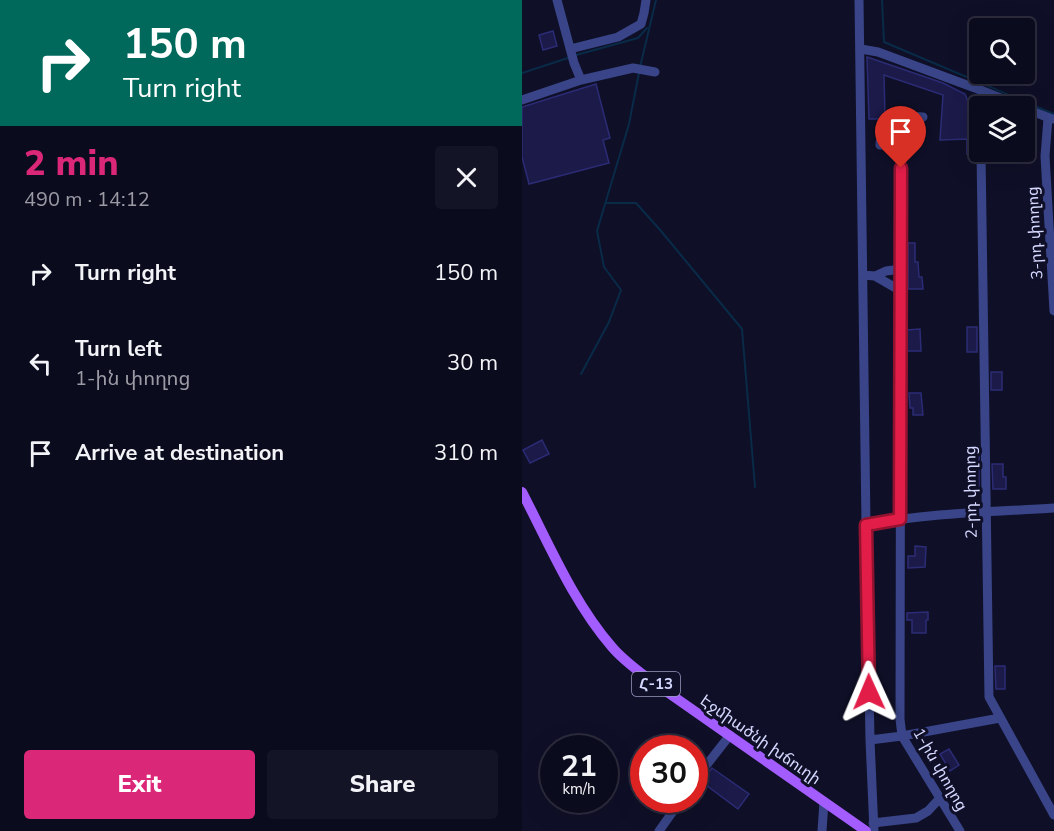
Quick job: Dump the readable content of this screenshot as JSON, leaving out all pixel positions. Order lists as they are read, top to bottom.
{
  "streets": {
    "main road": ["Հ-13", "Էջմիածնի խճուղի"],
    "street": ["3-րդ փողոց", "2-րդ փողոց", "1-ին փողոց"]
  },
  "page": {
    "turn": ["150 m", "Turn right"],
    "heading": ["2 min", "490 m · 14:12"],
    "list": [
      {
        "name": "Turn right",
        "value": "150 m"
      },
      {
        "name": "Turn left",
        "note": "1-ին փողոց",
        "value": "30 m"
      },
      {
        "name": "Arrive at destination",
        "value": "310 m"
      }
    ],
    "speed": "21 km/h",
    "limit": "30",
    "buttons": ["Exit", "Share"]
  }
}
